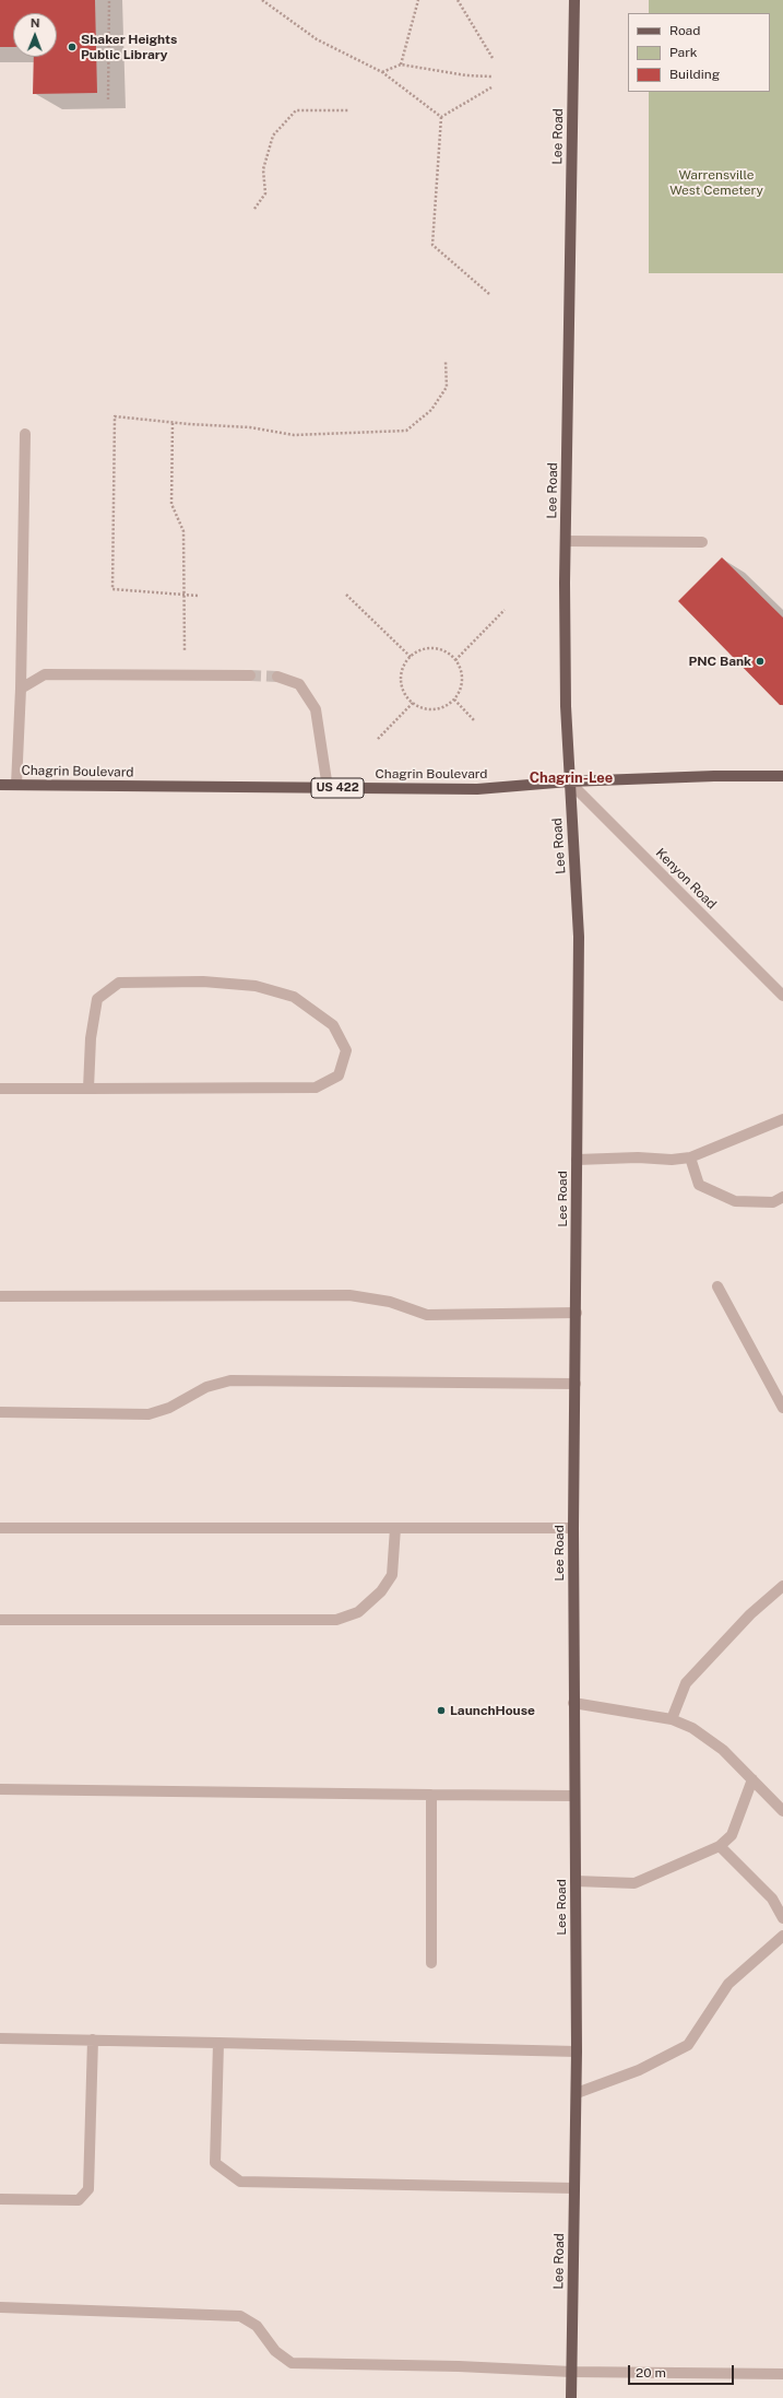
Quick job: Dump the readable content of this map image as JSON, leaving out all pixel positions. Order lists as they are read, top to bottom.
{
  "streets": {
    "main road": ["Lee Road", "Chagrin Boulevard", "US 422"],
    "street": ["Kenyon Road"]
  },
  "crossings": [
    ["Lee Road", "Chagrin Boulevard"],
    ["Lee Road", "Kenyon Road"],
    ["Chagrin Boulevard", "Kenyon Road"]
  ],
  "districts": ["Chagrin-Lee"],
  "parks": ["Warrensville West Cemetery"],
  "places": ["Shaker Heights Public Library", "PNC Bank", "LaunchHouse"],
  "legend": ["Road", "Park", "Building"],
  "scale_bar": "20 m",
  "north": "top"
}
